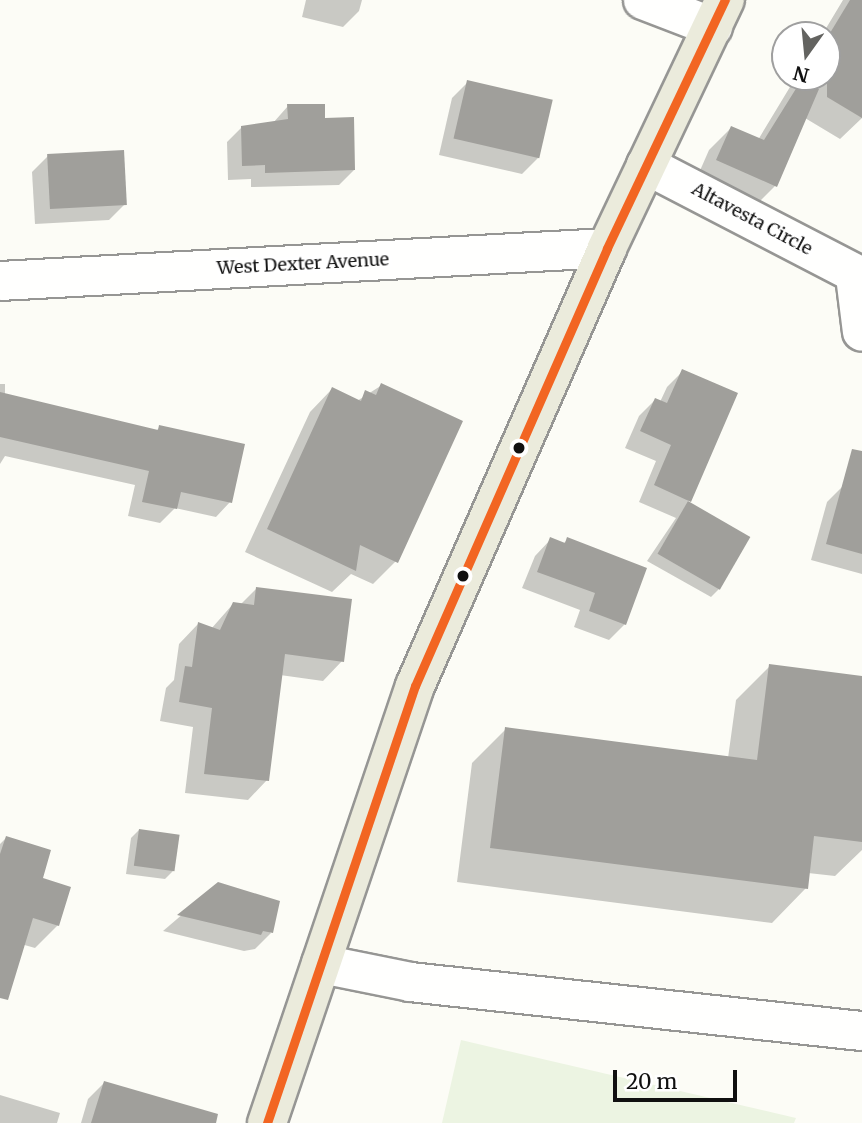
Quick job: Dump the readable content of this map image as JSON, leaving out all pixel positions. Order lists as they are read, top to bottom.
{
  "streets": {
    "street": ["Altavesta Circle", "West Dexter Avenue"]
  },
  "scale_bar": "20 m",
  "north": "bottom"
}
